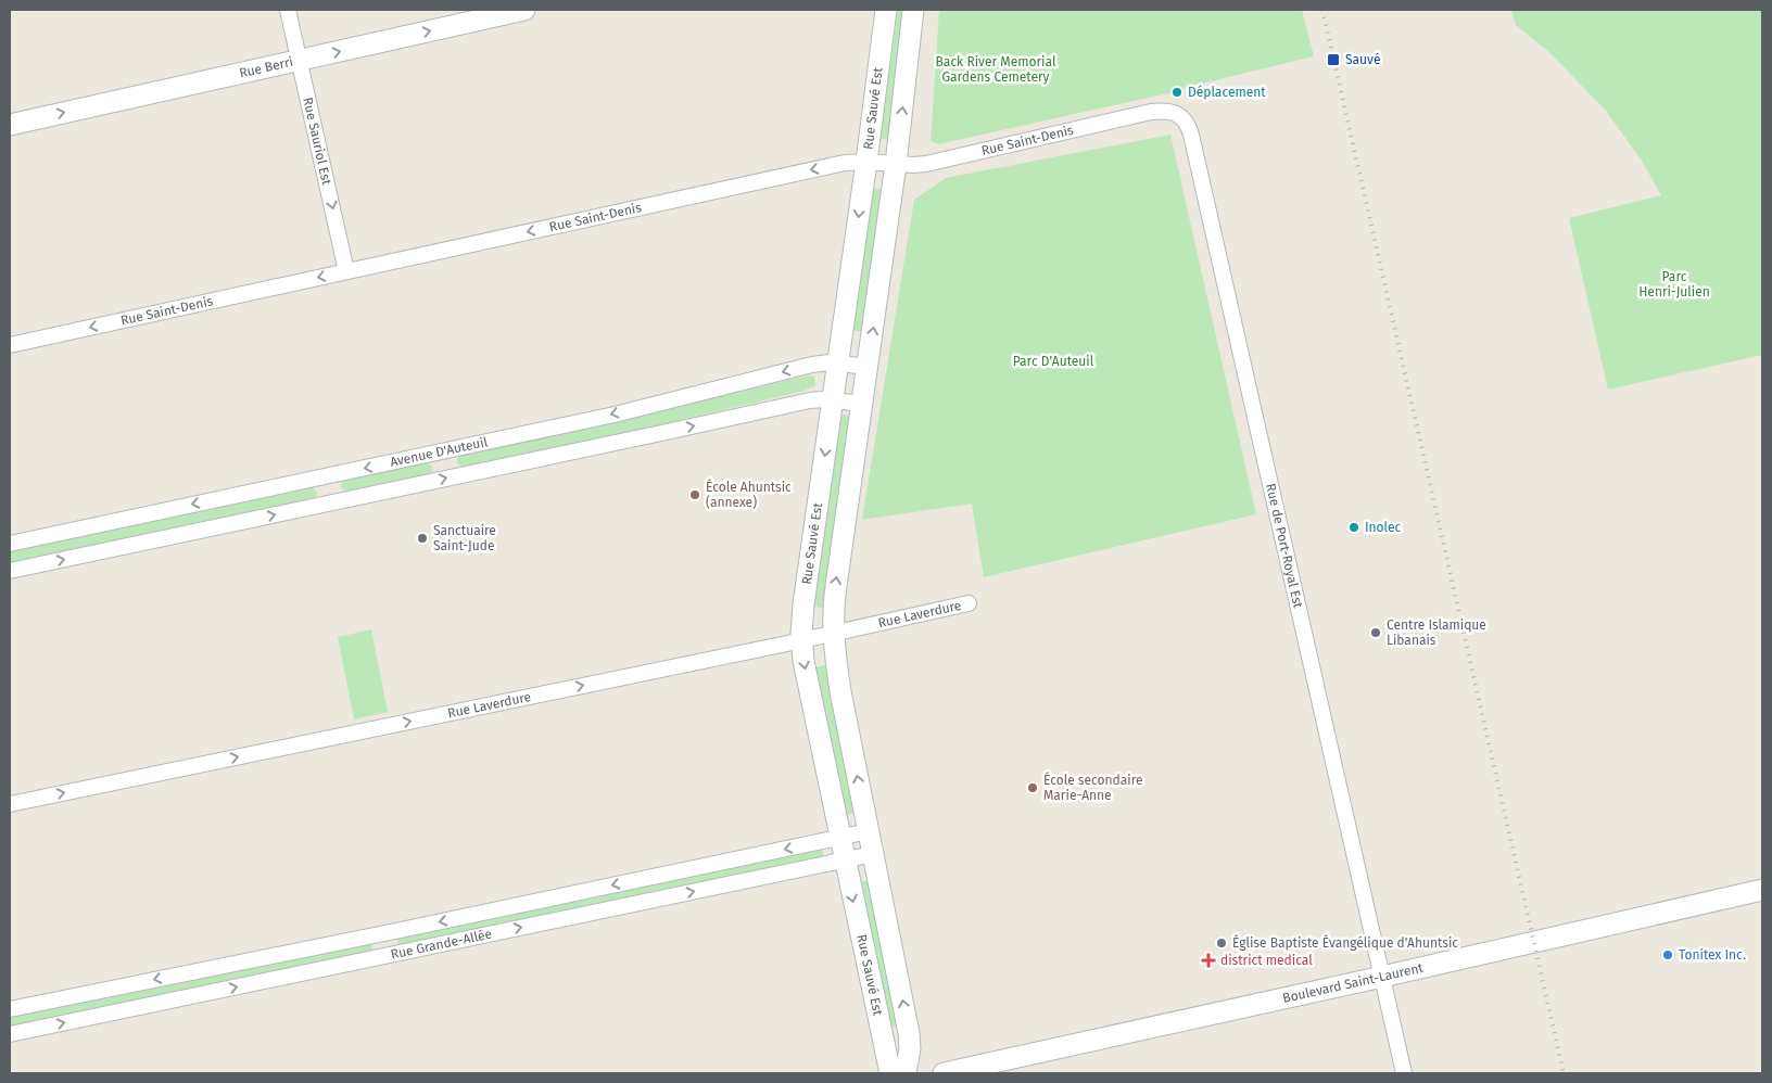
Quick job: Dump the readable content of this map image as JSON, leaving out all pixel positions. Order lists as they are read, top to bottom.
{
  "streets": {
    "main road": ["Rue Berri", "Rue Sauvé Est", "Boulevard Saint-Laurent"],
    "street": [
      "Rue Sauriol Est",
      "Rue Saint-Denis",
      "Avenue D'Auteuil",
      "Rue de Port-Royal Est",
      "Rue Laverdure",
      "Rue Grande-Allée"
    ]
  },
  "crossings": [
    ["Rue Berri", "Rue Sauriol Est"],
    ["Rue Sauvé Est", "Rue Saint-Denis"],
    ["Rue Sauvé Est", "Avenue D'Auteuil"],
    ["Rue Sauvé Est", "Rue Laverdure"],
    ["Rue Sauvé Est", "Rue Grande-Allée"],
    ["Rue Sauriol Est", "Rue Saint-Denis"],
    ["Rue Saint-Denis", "Rue de Port-Royal Est"],
    ["Rue de Port-Royal Est", "Boulevard Saint-Laurent"]
  ],
  "one_way": [
    "Rue Berri",
    "Rue Sauriol Est",
    "Rue Saint-Denis",
    "Rue Laverdure"
  ],
  "parks": ["Back River Memorial Gardens Cemetery", "Parc Henri-Julien", "Parc D'Auteuil"],
  "places": {
    "transit": ["Sauvé"],
    "other": [
      "Déplacement",
      "École Ahuntsic (annexe)",
      "Inolec",
      "Sanctuaire Saint-Jude",
      "Centre Islamique Libanais",
      "École secondaire Marie-Anne",
      "Église Baptiste Évangélique d'Ahuntsic",
      "Tonitex Inc."
    ],
    "health": ["district medical"]
  }
}
